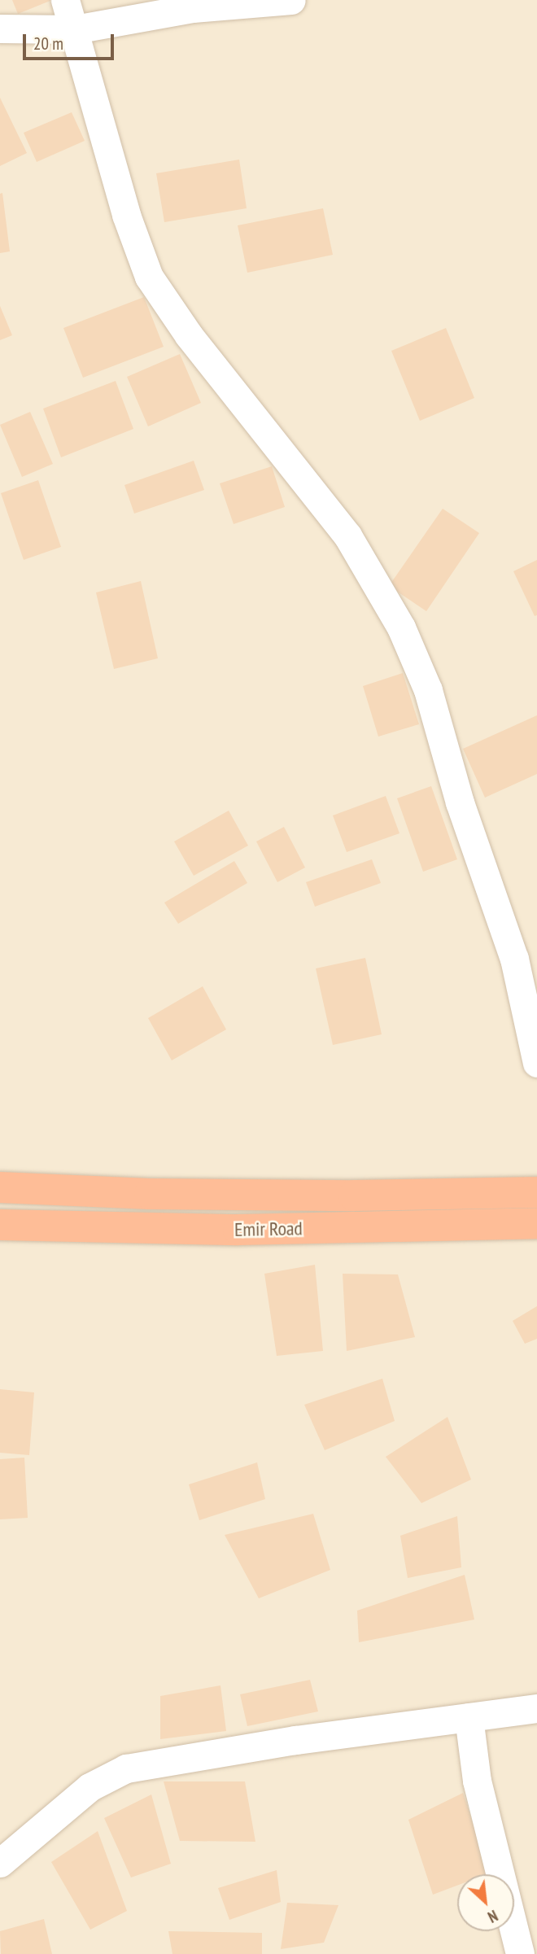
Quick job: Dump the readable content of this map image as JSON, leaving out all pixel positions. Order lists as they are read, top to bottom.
{
  "streets": {
    "highway": ["Emir Road"]
  },
  "scale_bar": "20 m",
  "north": "bottom right"
}
